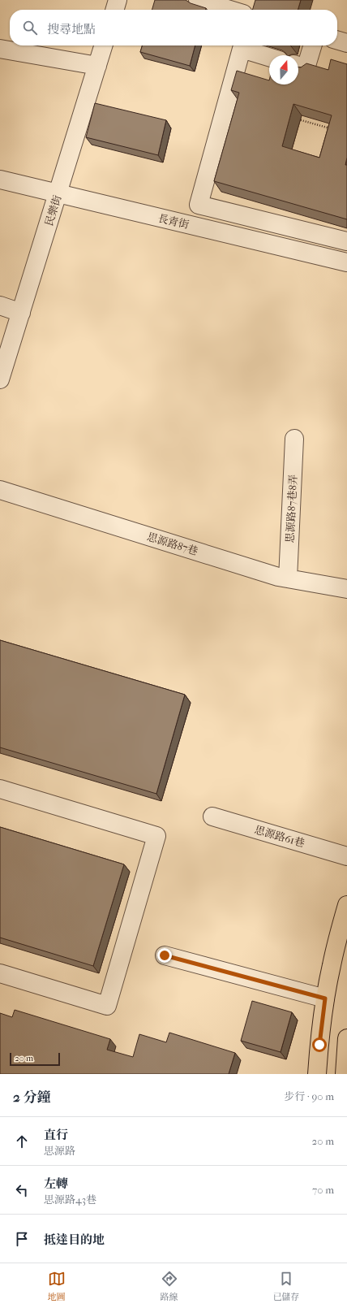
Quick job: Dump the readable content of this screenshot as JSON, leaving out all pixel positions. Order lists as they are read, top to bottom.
{
  "streets": {
    "street": [
      "民樂街",
      "長青街",
      "思源路87巷8弄",
      "思源路87巷",
      "思源路61巷"
    ]
  },
  "crossings": [
    ["民樂街", "長青街"],
    ["思源路87巷8弄", "思源路87巷"]
  ],
  "scale_bar": "20 m",
  "north": "top",
  "page": {
    "search": "搜尋地點",
    "scale": "20 m",
    "heading": ["2 分鐘", "步行 · 90 m"],
    "list": [
      ["直行", "思源路", "20 m"],
      ["左轉", "思源路43巷", "70 m"],
      "抵達目的地"
    ],
    "nav": ["地圖", "路線", "已儲存"]
  }
}
